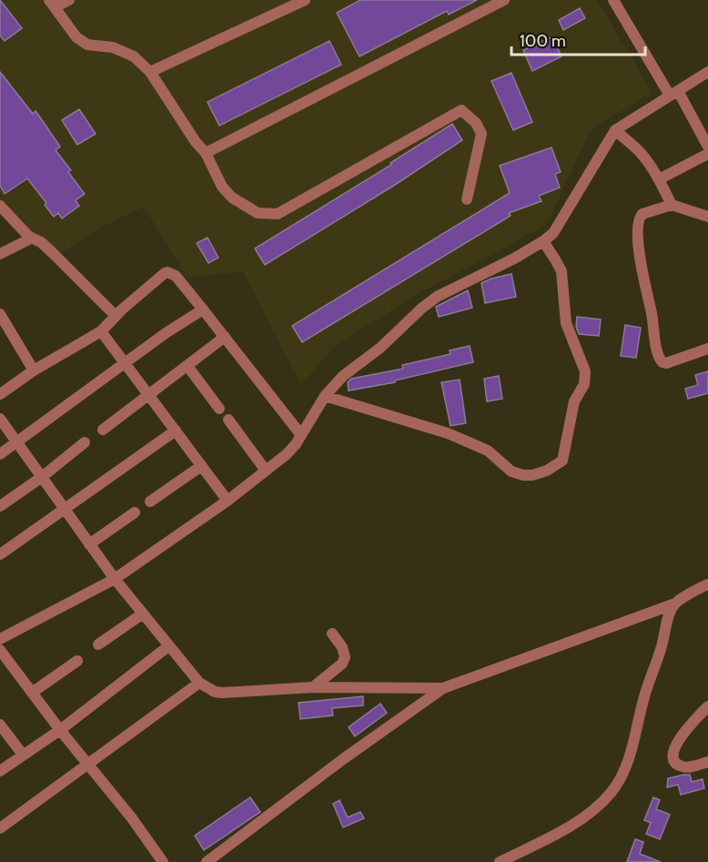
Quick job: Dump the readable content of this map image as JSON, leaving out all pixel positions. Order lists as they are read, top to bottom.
{
  "scale_bar": "100 m"
}
